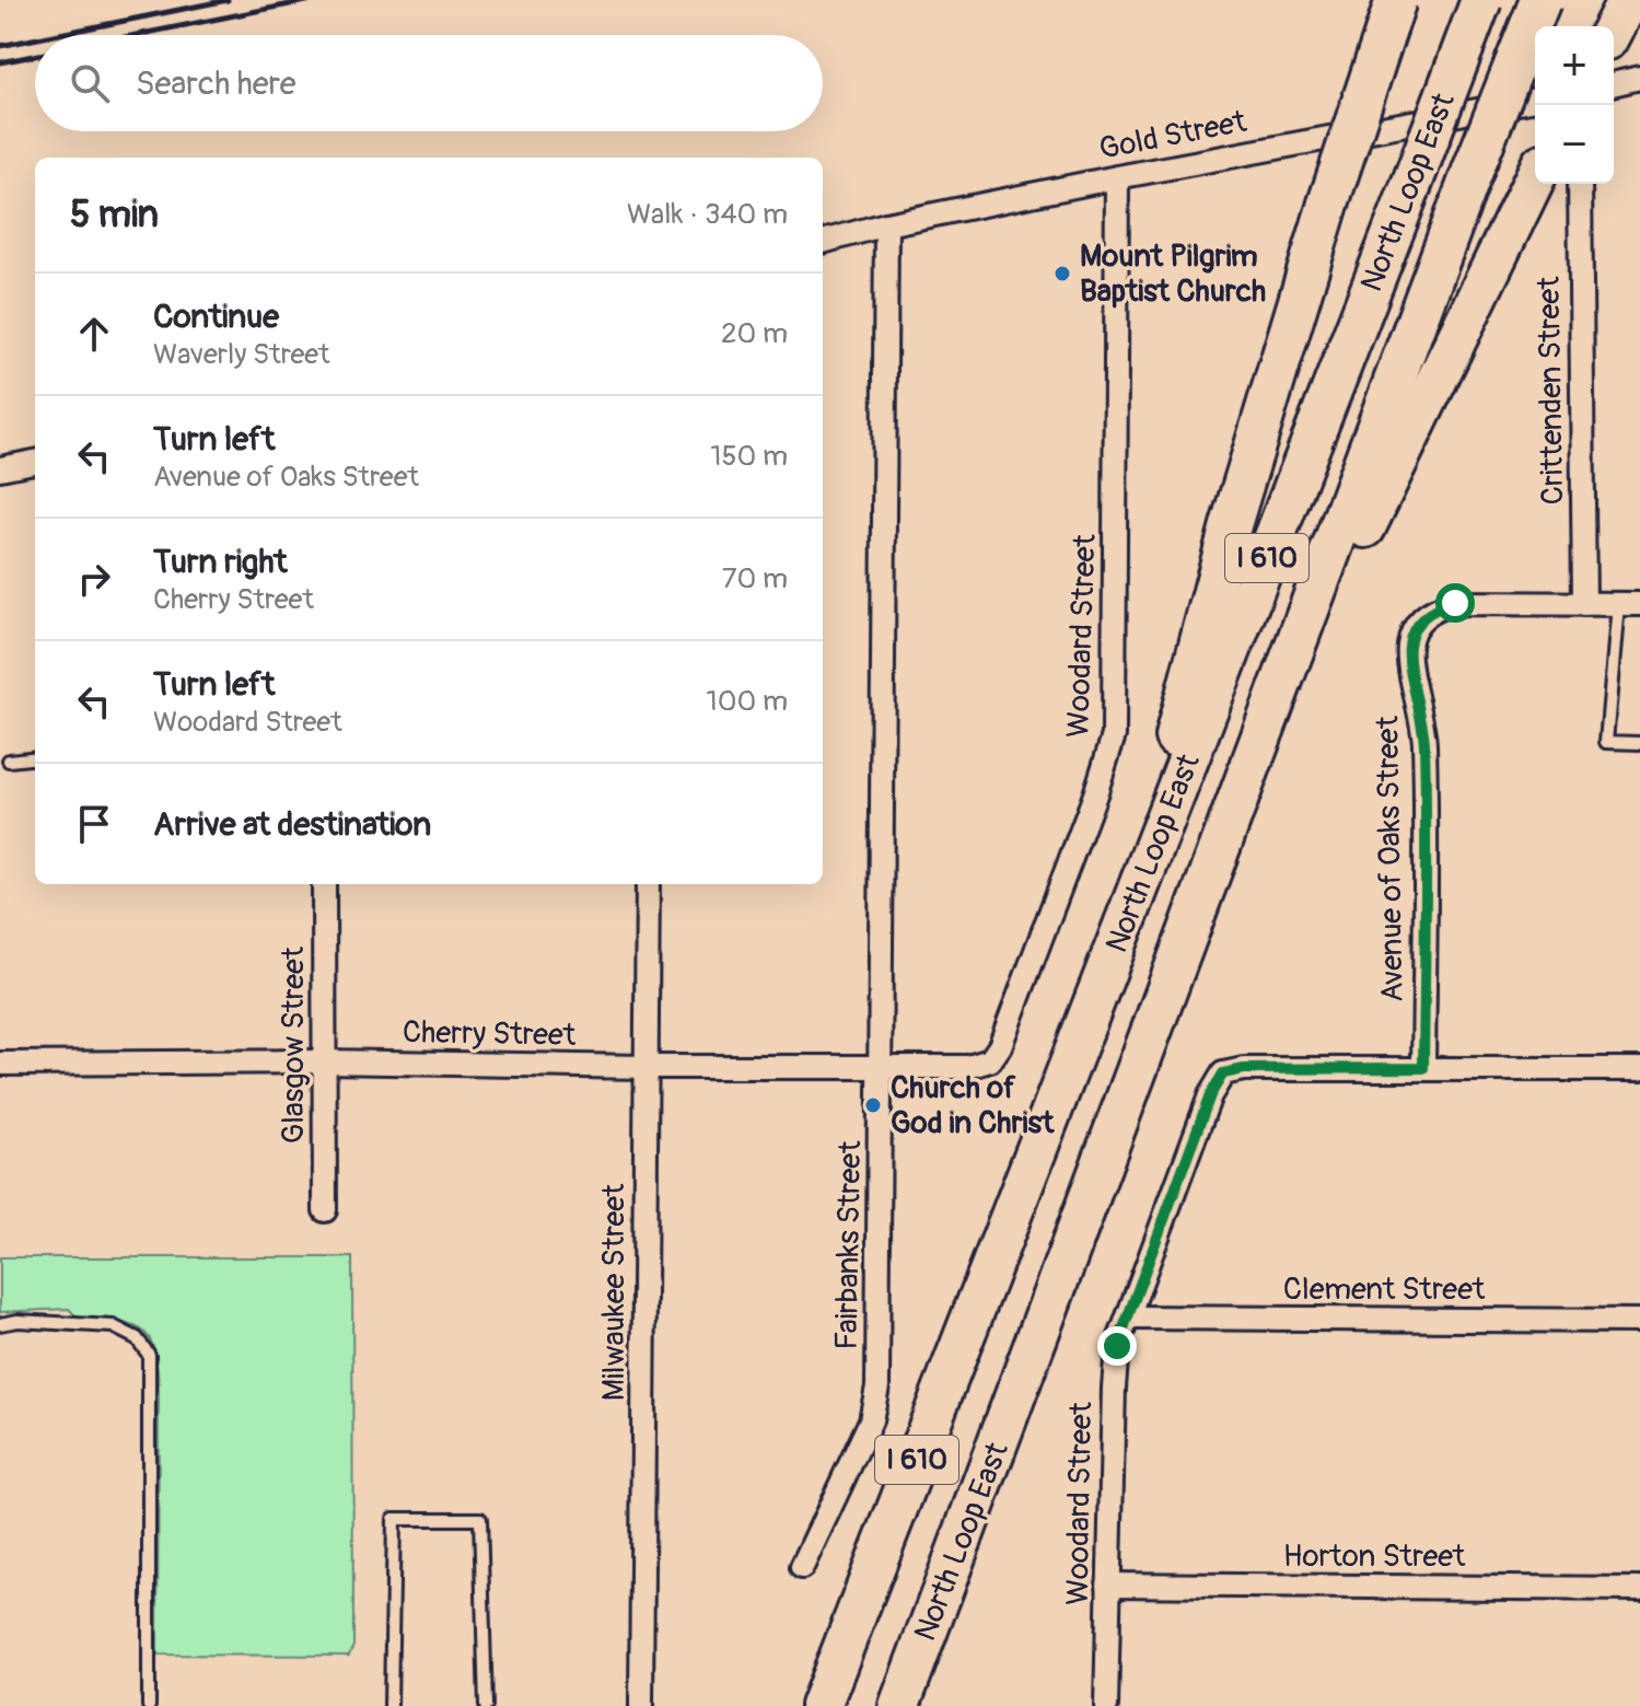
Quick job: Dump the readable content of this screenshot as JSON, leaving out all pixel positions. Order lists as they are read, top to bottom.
{
  "streets": {
    "highway": ["North Loop East", "I 610"],
    "street": [
      "Gold Street",
      "Crittenden Street",
      "Woodard Street",
      "Avenue of Oaks Street",
      "Cherry Street",
      "Glasgow Street",
      "Fairbanks Street",
      "Clement Street",
      "Milwaukee Street",
      "Horton Street"
    ]
  },
  "crossings": [
    ["Gold Street", "Woodard Street"],
    ["Gold Street", "Fairbanks Street"],
    ["Crittenden Street", "Avenue of Oaks Street"],
    ["Woodard Street", "Avenue of Oaks Street"],
    ["Woodard Street", "Cherry Street"],
    ["Woodard Street", "Clement Street"],
    ["Woodard Street", "Horton Street"],
    ["Cherry Street", "Glasgow Street"],
    ["Cherry Street", "Fairbanks Street"],
    ["Cherry Street", "Milwaukee Street"]
  ],
  "places": ["Mount Pilgrim Baptist Church", "Church of God in Christ"],
  "page": {
    "map_buttons": ["+", "−"],
    "search": "Search here",
    "heading": ["5 min", "Walk · 340 m"],
    "list": [
      ["Continue", "Waverly Street", "20 m"],
      ["Turn left", "Avenue of Oaks Street", "150 m"],
      ["Turn right", "Cherry Street", "70 m"],
      ["Turn left", "Woodard Street", "100 m"],
      "Arrive at destination"
    ]
  }
}
